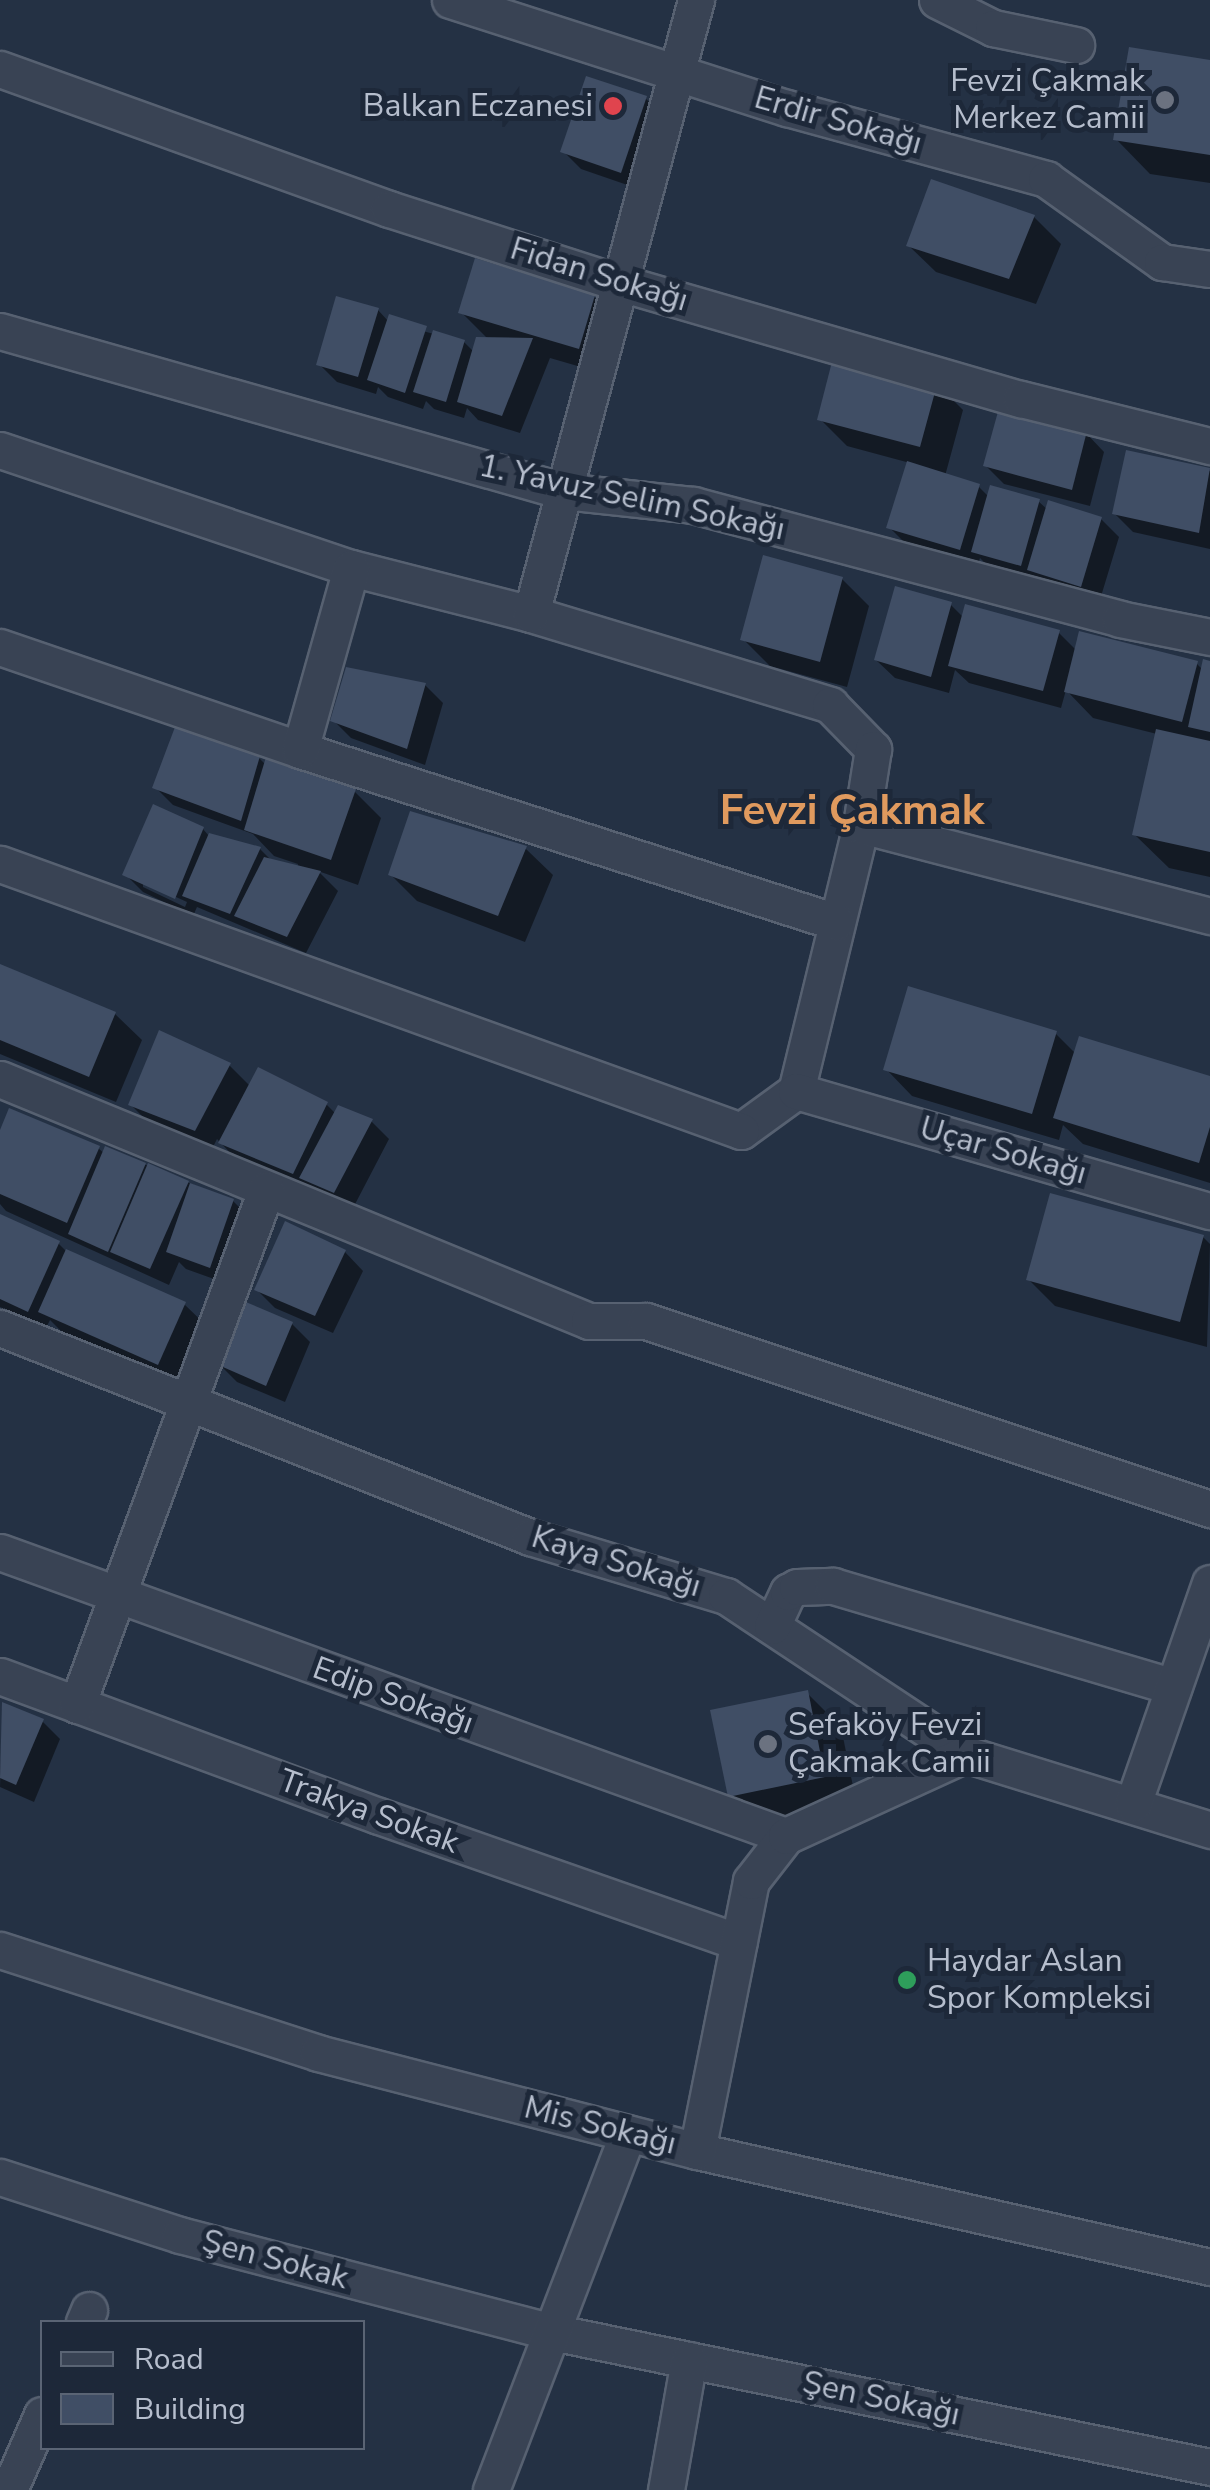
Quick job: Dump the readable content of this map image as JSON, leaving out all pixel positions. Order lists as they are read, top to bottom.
{
  "streets": {
    "street": [
      "Erdir Sokağı",
      "Fidan Sokağı",
      "1. Yavuz Selim Sokağı",
      "Uçar Sokağı",
      "Kaya Sokağı",
      "Edip Sokağı",
      "Trakya Sokak",
      "Mis Sokağı",
      "Şen Sokak",
      "Şen Sokağı"
    ]
  },
  "crossings": [
    ["Şen Sokak", "Şen Sokağı"]
  ],
  "districts": ["Fevzi Çakmak"],
  "places": [
    "Fevzi Çakmak Merkez Camii",
    "Balkan Eczanesi",
    "Sefaköy Fevzi Çakmak Camii",
    "Haydar Aslan Spor Kompleksi"
  ],
  "legend": ["Road", "Building"]
}
